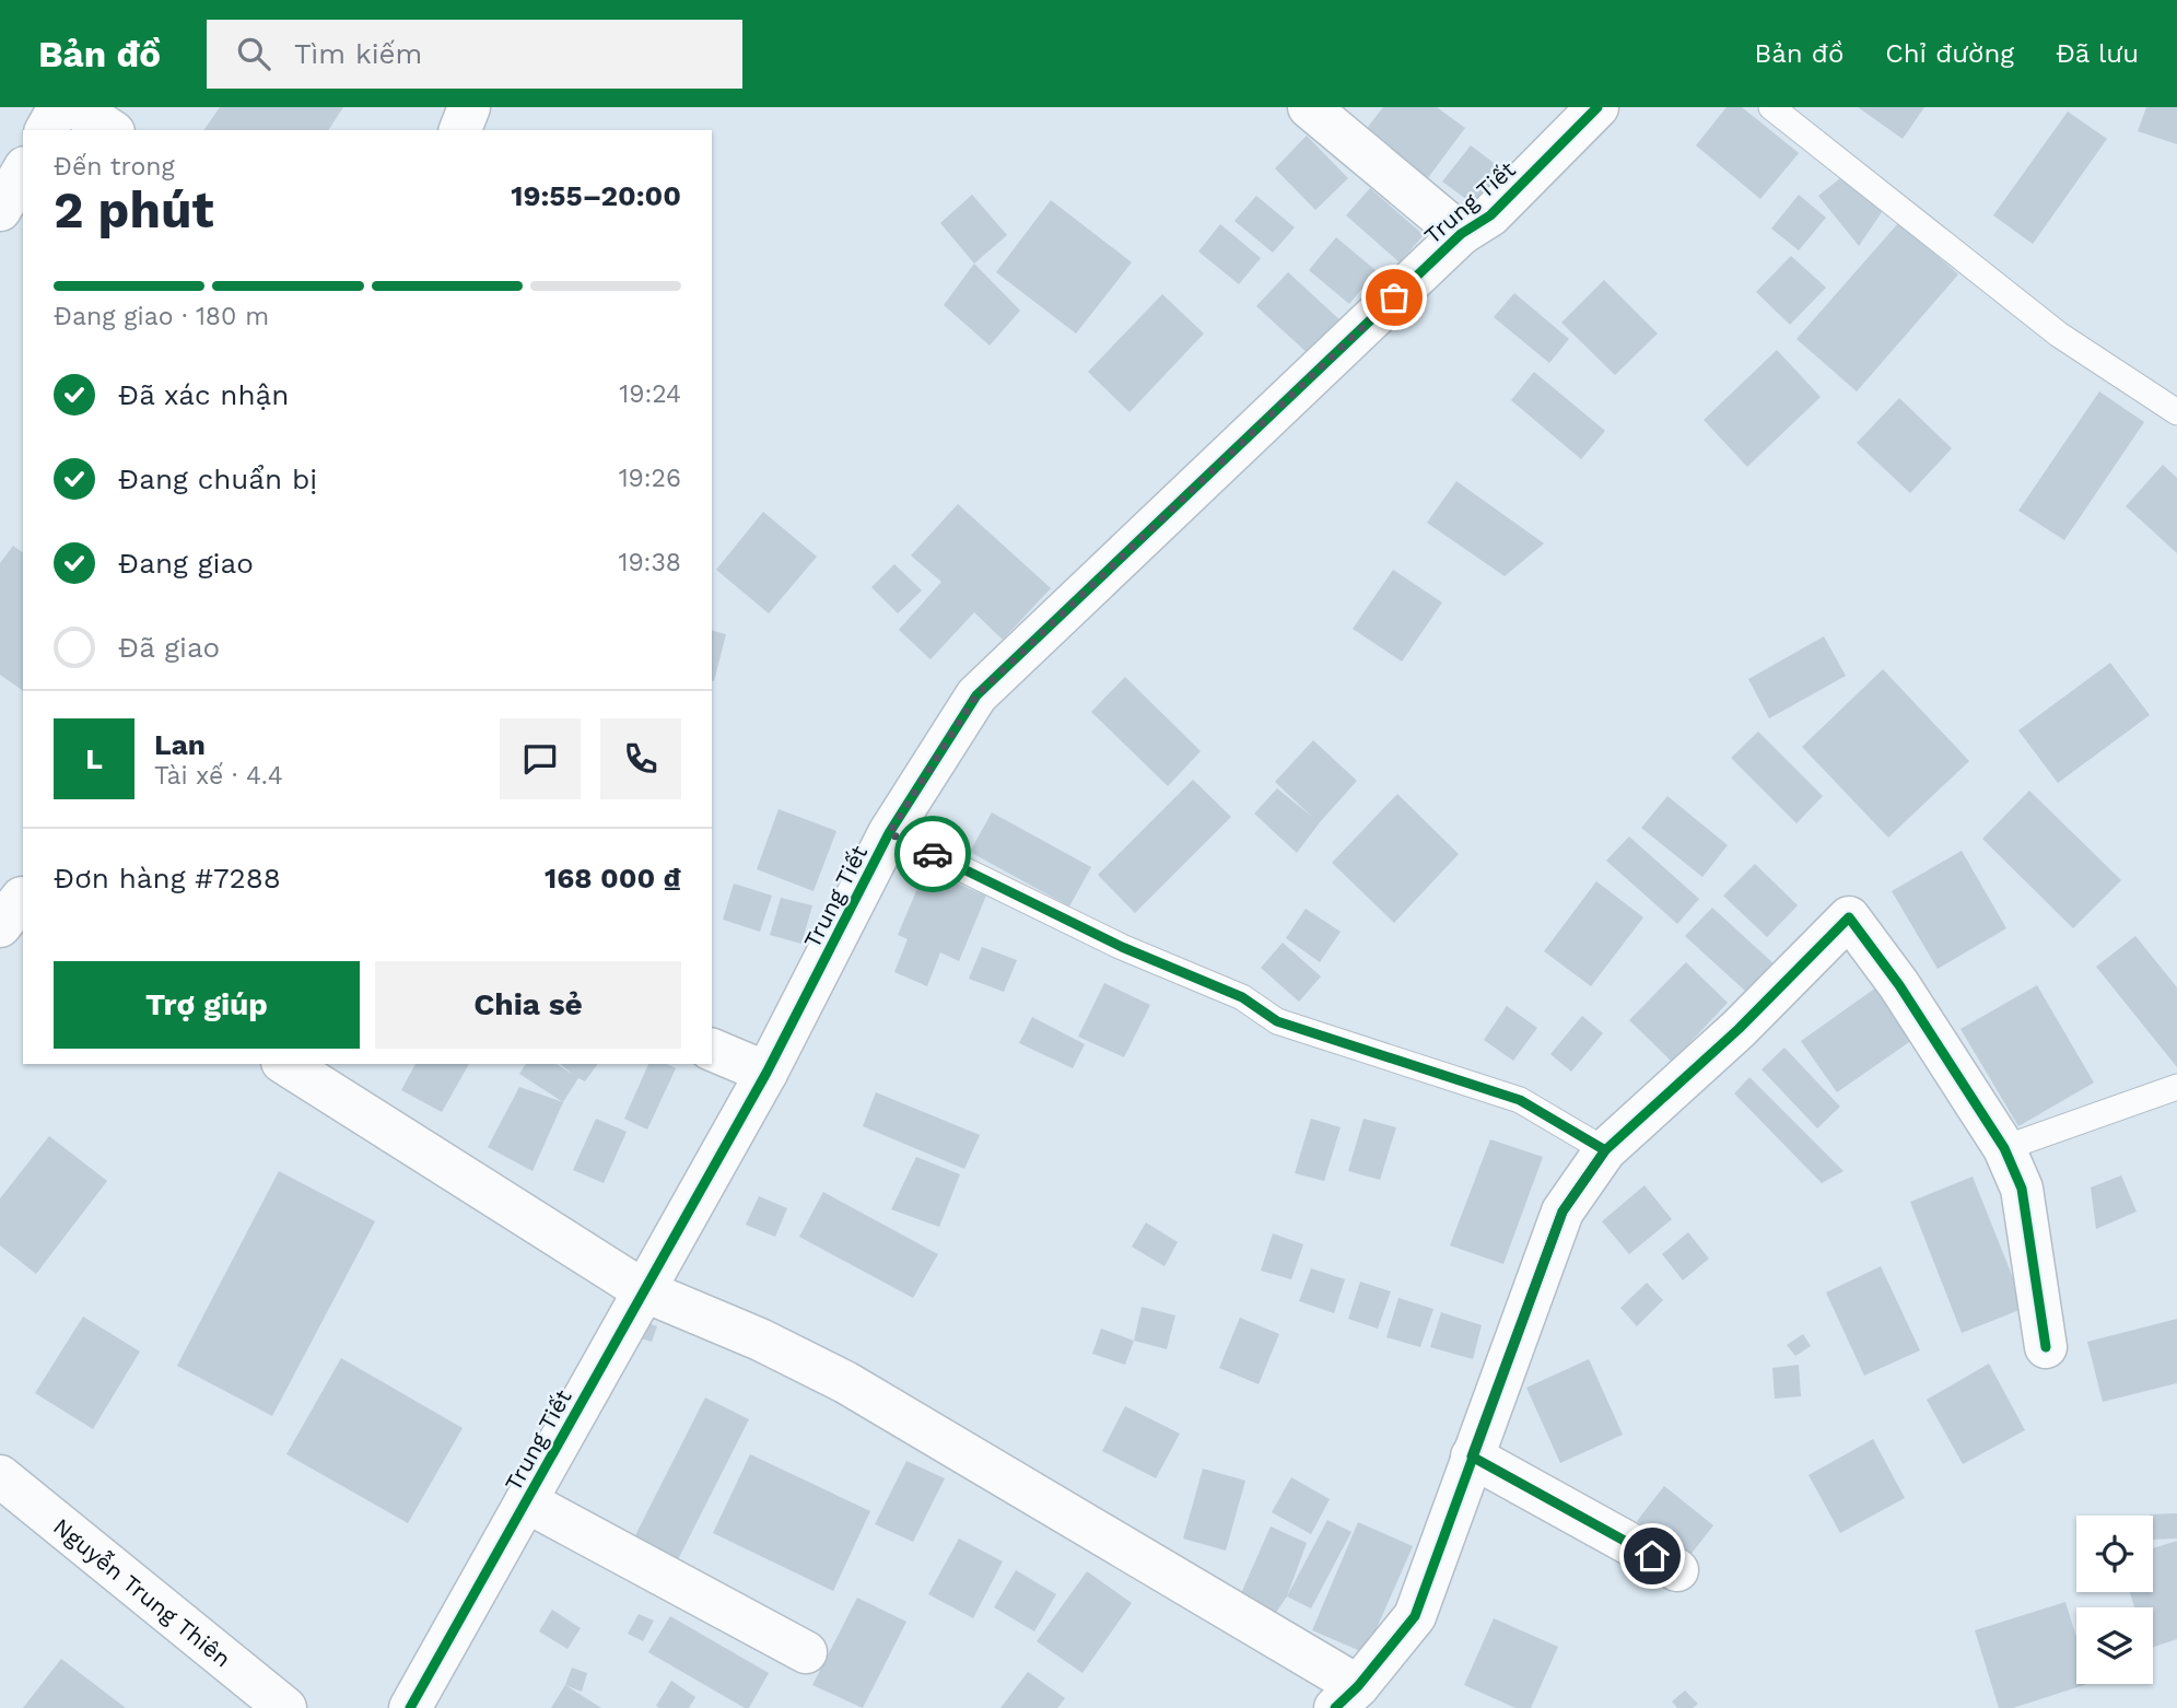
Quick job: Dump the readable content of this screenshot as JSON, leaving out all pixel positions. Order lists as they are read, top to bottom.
{
  "streets": {
    "street": ["Trung Tiết", "Nguyễn Trung Thiên"]
  },
  "page": {
    "header": "Bản đồ",
    "search": "Tìm kiếm",
    "nav": ["Bản đồ", "Chỉ đường", "Đã lưu"],
    "heading": ["2 phút", "Đến trong", "19:55–20:00"],
    "panel": [
      "Lan",
      "Tài xế · 4.4",
      "Đơn hàng #7288",
      "168 000 ₫"
    ],
    "bar": "Đang giao · 180 m",
    "list": [
      ["Đã xác nhận", "19:24"],
      ["Đang chuẩn bị", "19:26"],
      ["Đang giao", "19:38"],
      "Đã giao"
    ],
    "round": "L",
    "buttons": ["Trợ giúp", "Chia sẻ"]
  }
}
